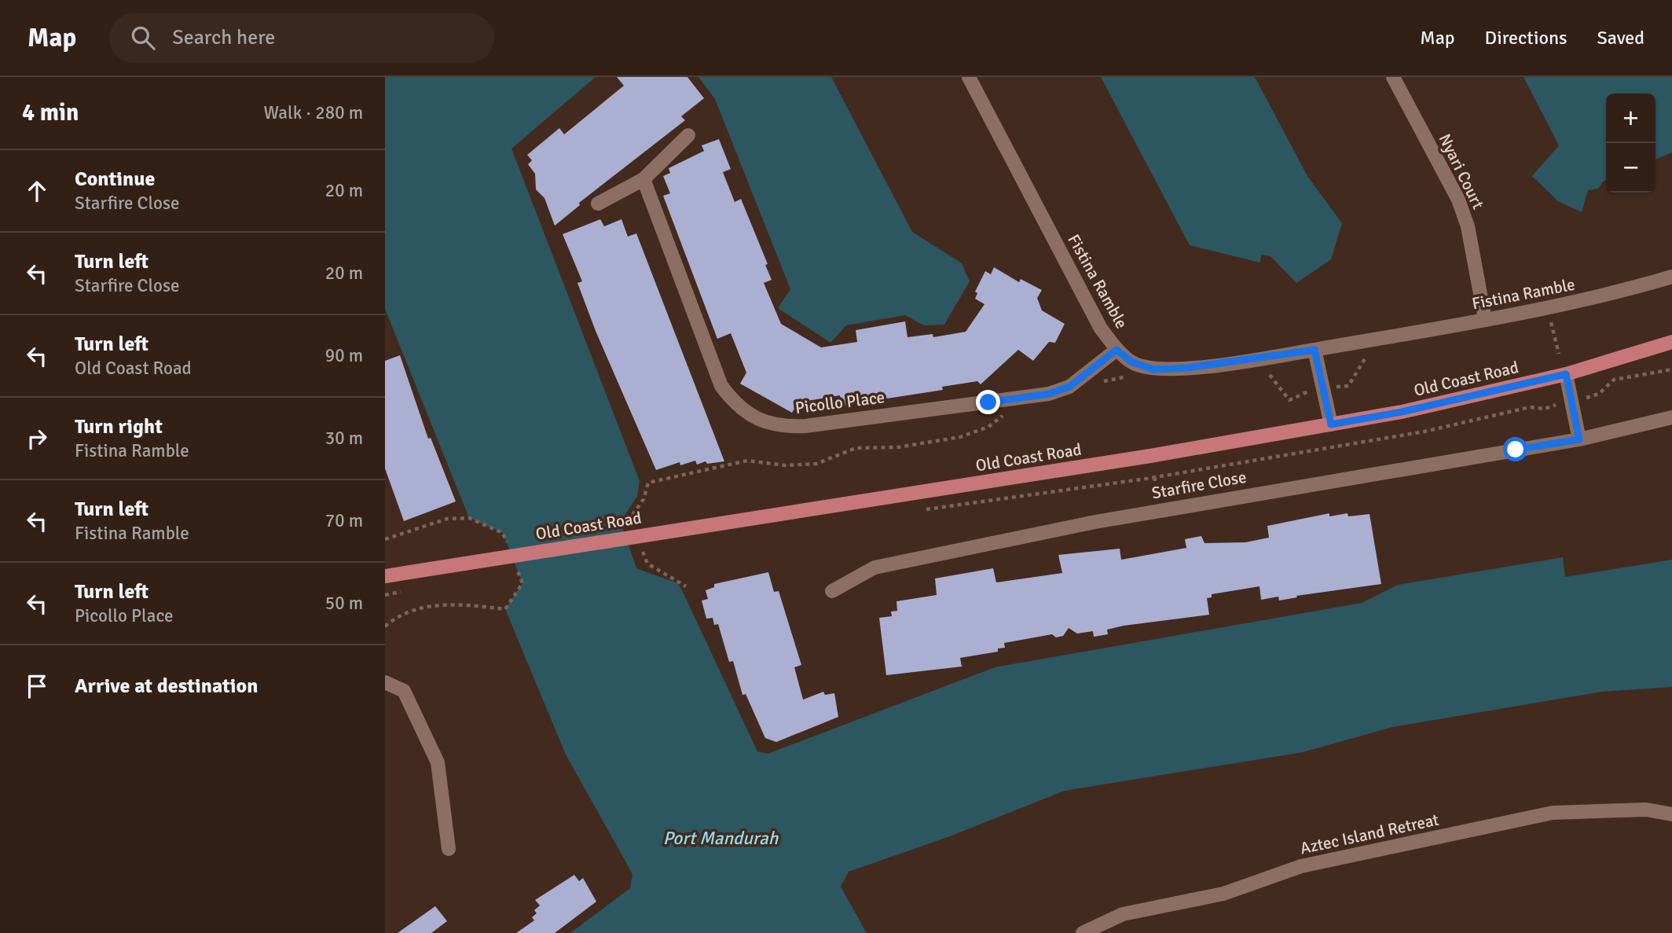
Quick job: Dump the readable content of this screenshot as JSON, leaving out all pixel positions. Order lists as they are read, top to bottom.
{
  "streets": {
    "main road": ["Old Coast Road"],
    "street": [
      "Nyari Court",
      "Fistina Ramble",
      "Picollo Place",
      "Starfire Close",
      "Aztec Island Retreat"
    ]
  },
  "crossings": [
    ["Nyari Court", "Fistina Ramble"],
    ["Fistina Ramble", "Picollo Place"]
  ],
  "water": ["Port Mandurah"],
  "page": {
    "header": "Map",
    "search": "Search here",
    "nav": ["Map", "Directions", "Saved"],
    "heading": ["4 min", "Walk · 280 m"],
    "map_buttons": ["+", "−"],
    "list": [
      ["Continue", "Starfire Close", "20 m"],
      ["Turn left", "Starfire Close", "20 m"],
      ["Turn left", "Old Coast Road", "90 m"],
      ["Turn right", "Fistina Ramble", "30 m"],
      ["Turn left", "Fistina Ramble", "70 m"],
      ["Turn left", "Picollo Place", "50 m"],
      "Arrive at destination"
    ]
  }
}
